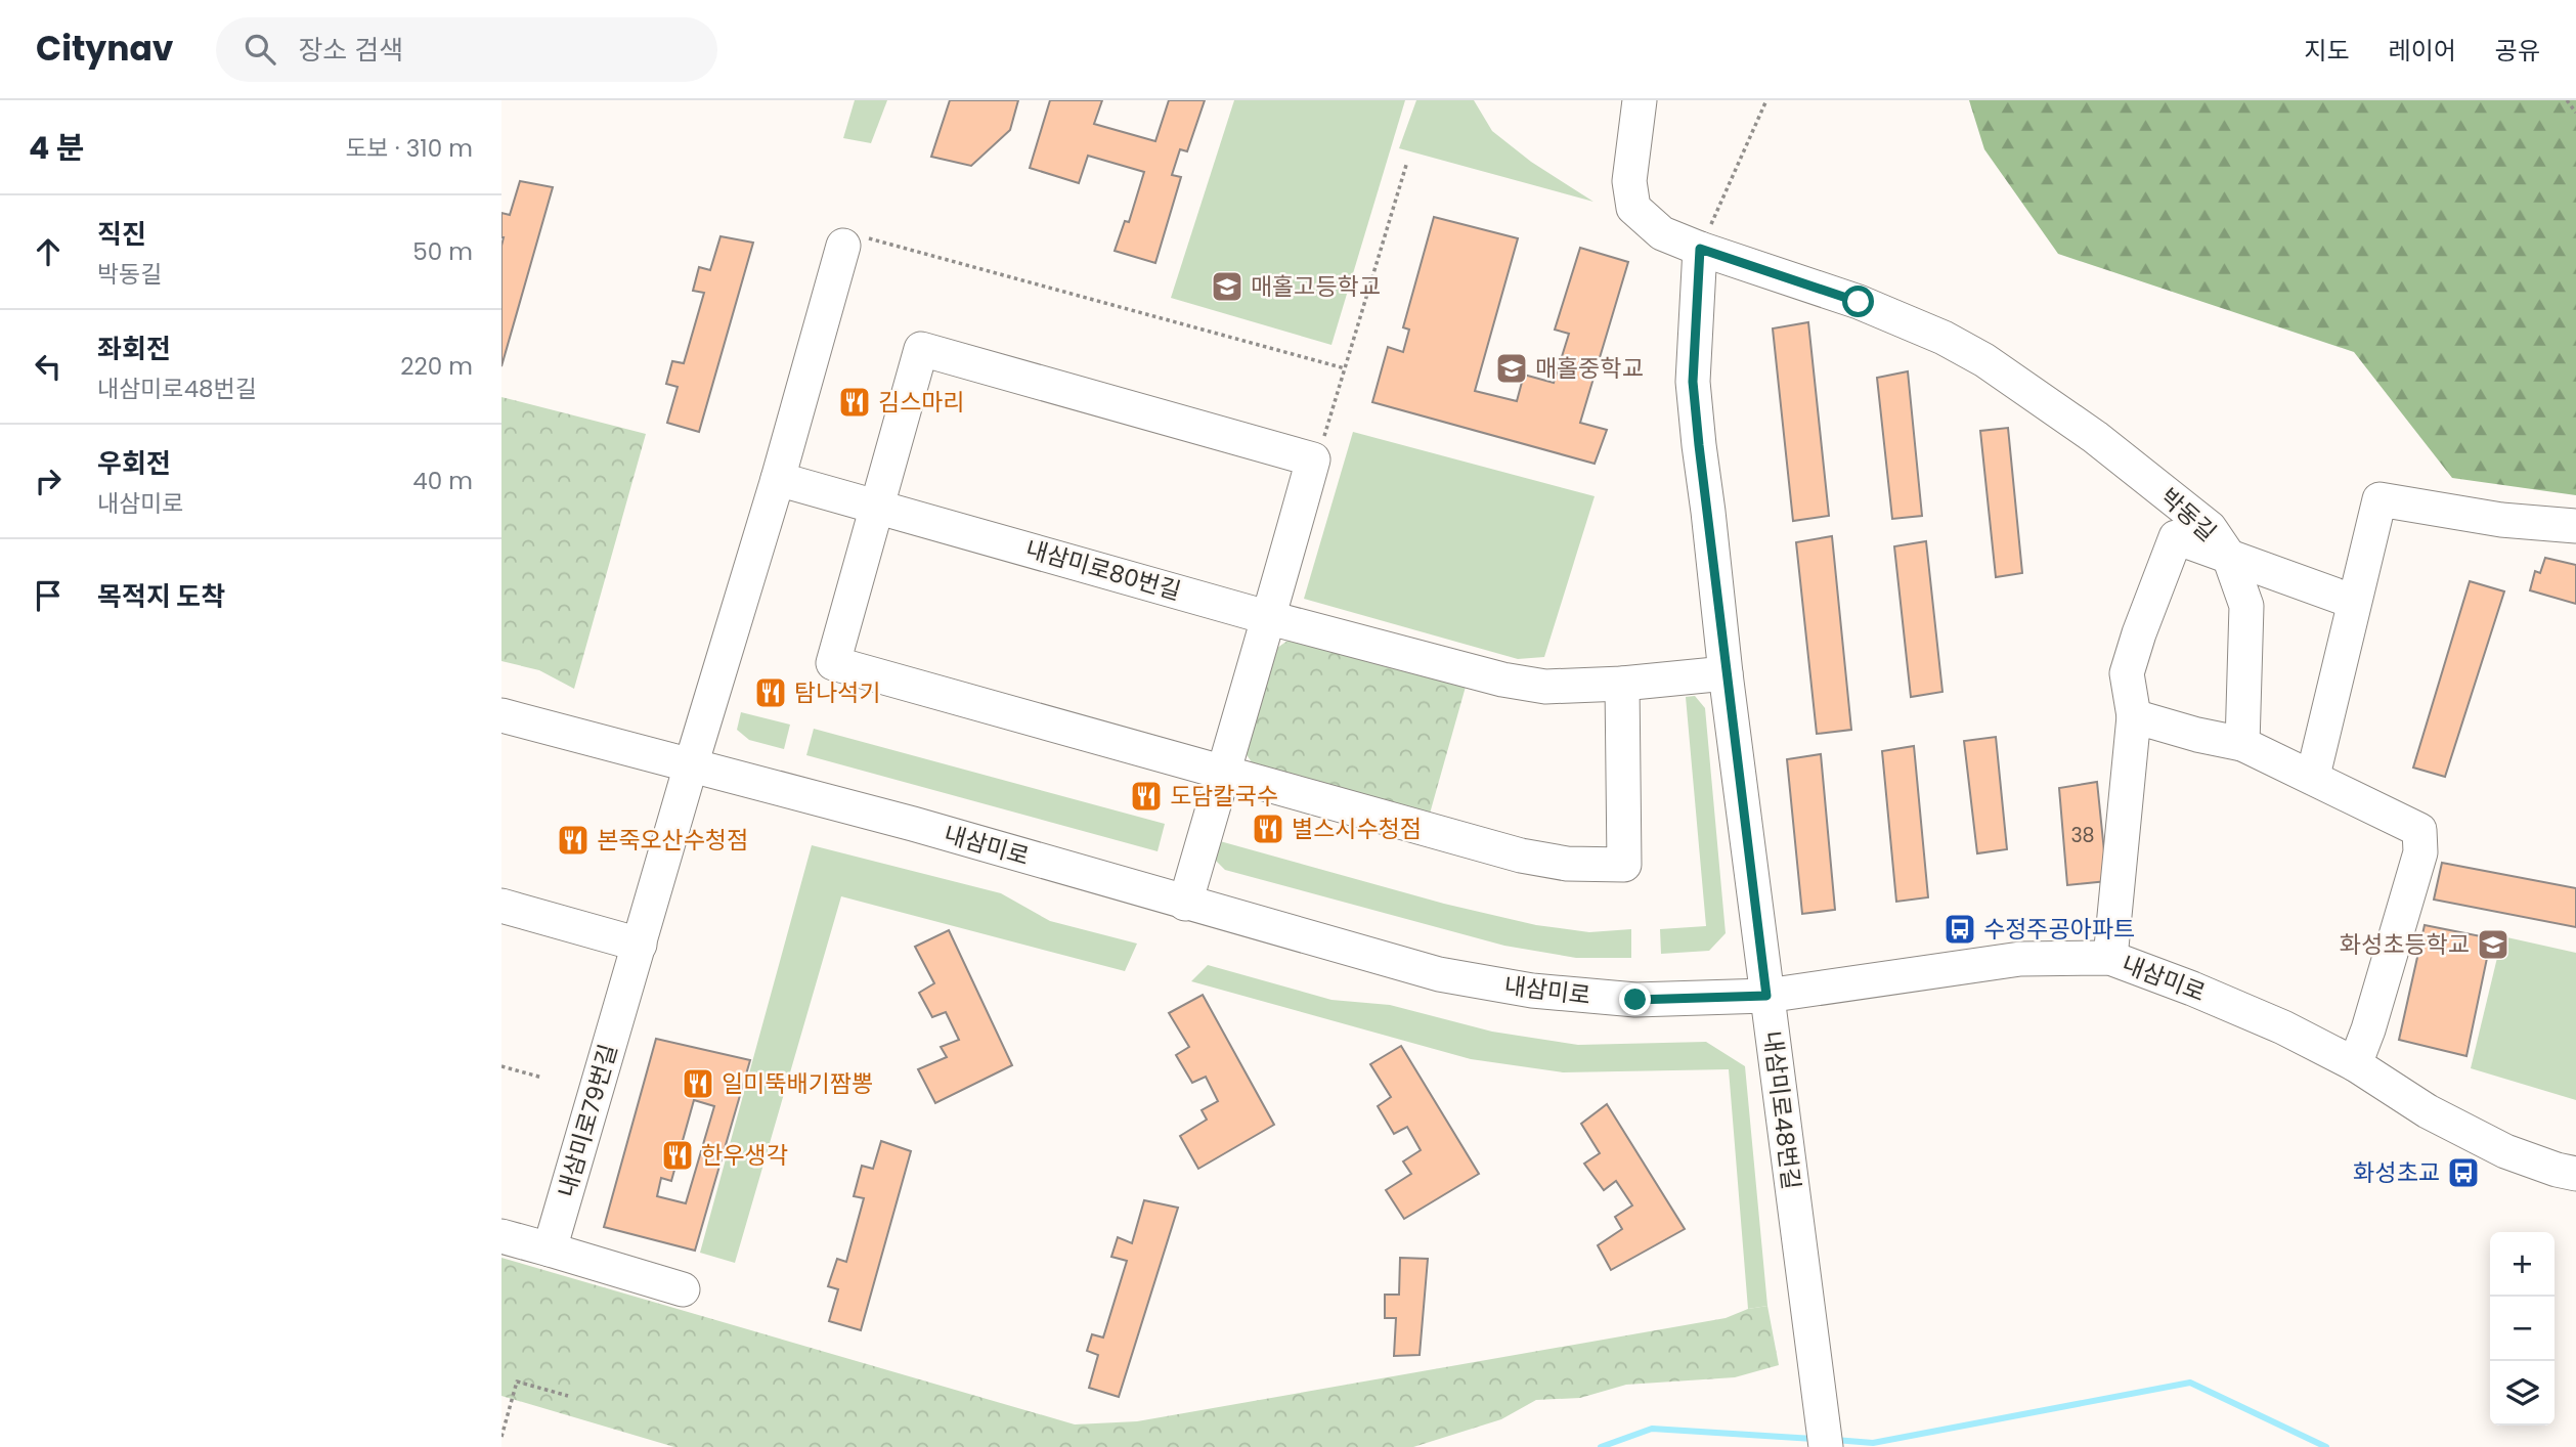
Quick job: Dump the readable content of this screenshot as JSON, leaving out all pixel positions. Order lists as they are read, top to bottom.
{
  "streets": {
    "street": [
      "박동길",
      "내삼미로80번길",
      "내삼미로",
      "내삼미로48번길",
      "내삼미로79번길"
    ]
  },
  "crossings": [
    ["박동길", "내삼미로48번길"],
    ["내삼미로80번길", "내삼미로48번길"],
    ["내삼미로", "내삼미로48번길"],
    ["내삼미로", "내삼미로79번길"]
  ],
  "places": {
    "school or university": ["매홀고등학교", "매홀중학교", "화성초등학교"],
    "restaurant": [
      "김스마리",
      "탐나석기",
      "도담칼국수",
      "별스시수청점",
      "본죽오산수청점",
      "일미뚝배기짬뽕",
      "한우생각"
    ],
    "bus stop": ["수정주공아파트", "화성초교"]
  },
  "house_numbers": ["38"],
  "page": {
    "header": "Citynav",
    "search": "장소 검색",
    "nav": ["지도", "레이어", "공유"],
    "heading": ["4 분", "도보 · 310 m"],
    "list": [
      ["직진", "박동길", "50 m"],
      ["좌회전", "내삼미로48번길", "220 m"],
      ["우회전", "내삼미로", "40 m"],
      "목적지 도착"
    ],
    "map_buttons": ["+", "−"]
  }
}
